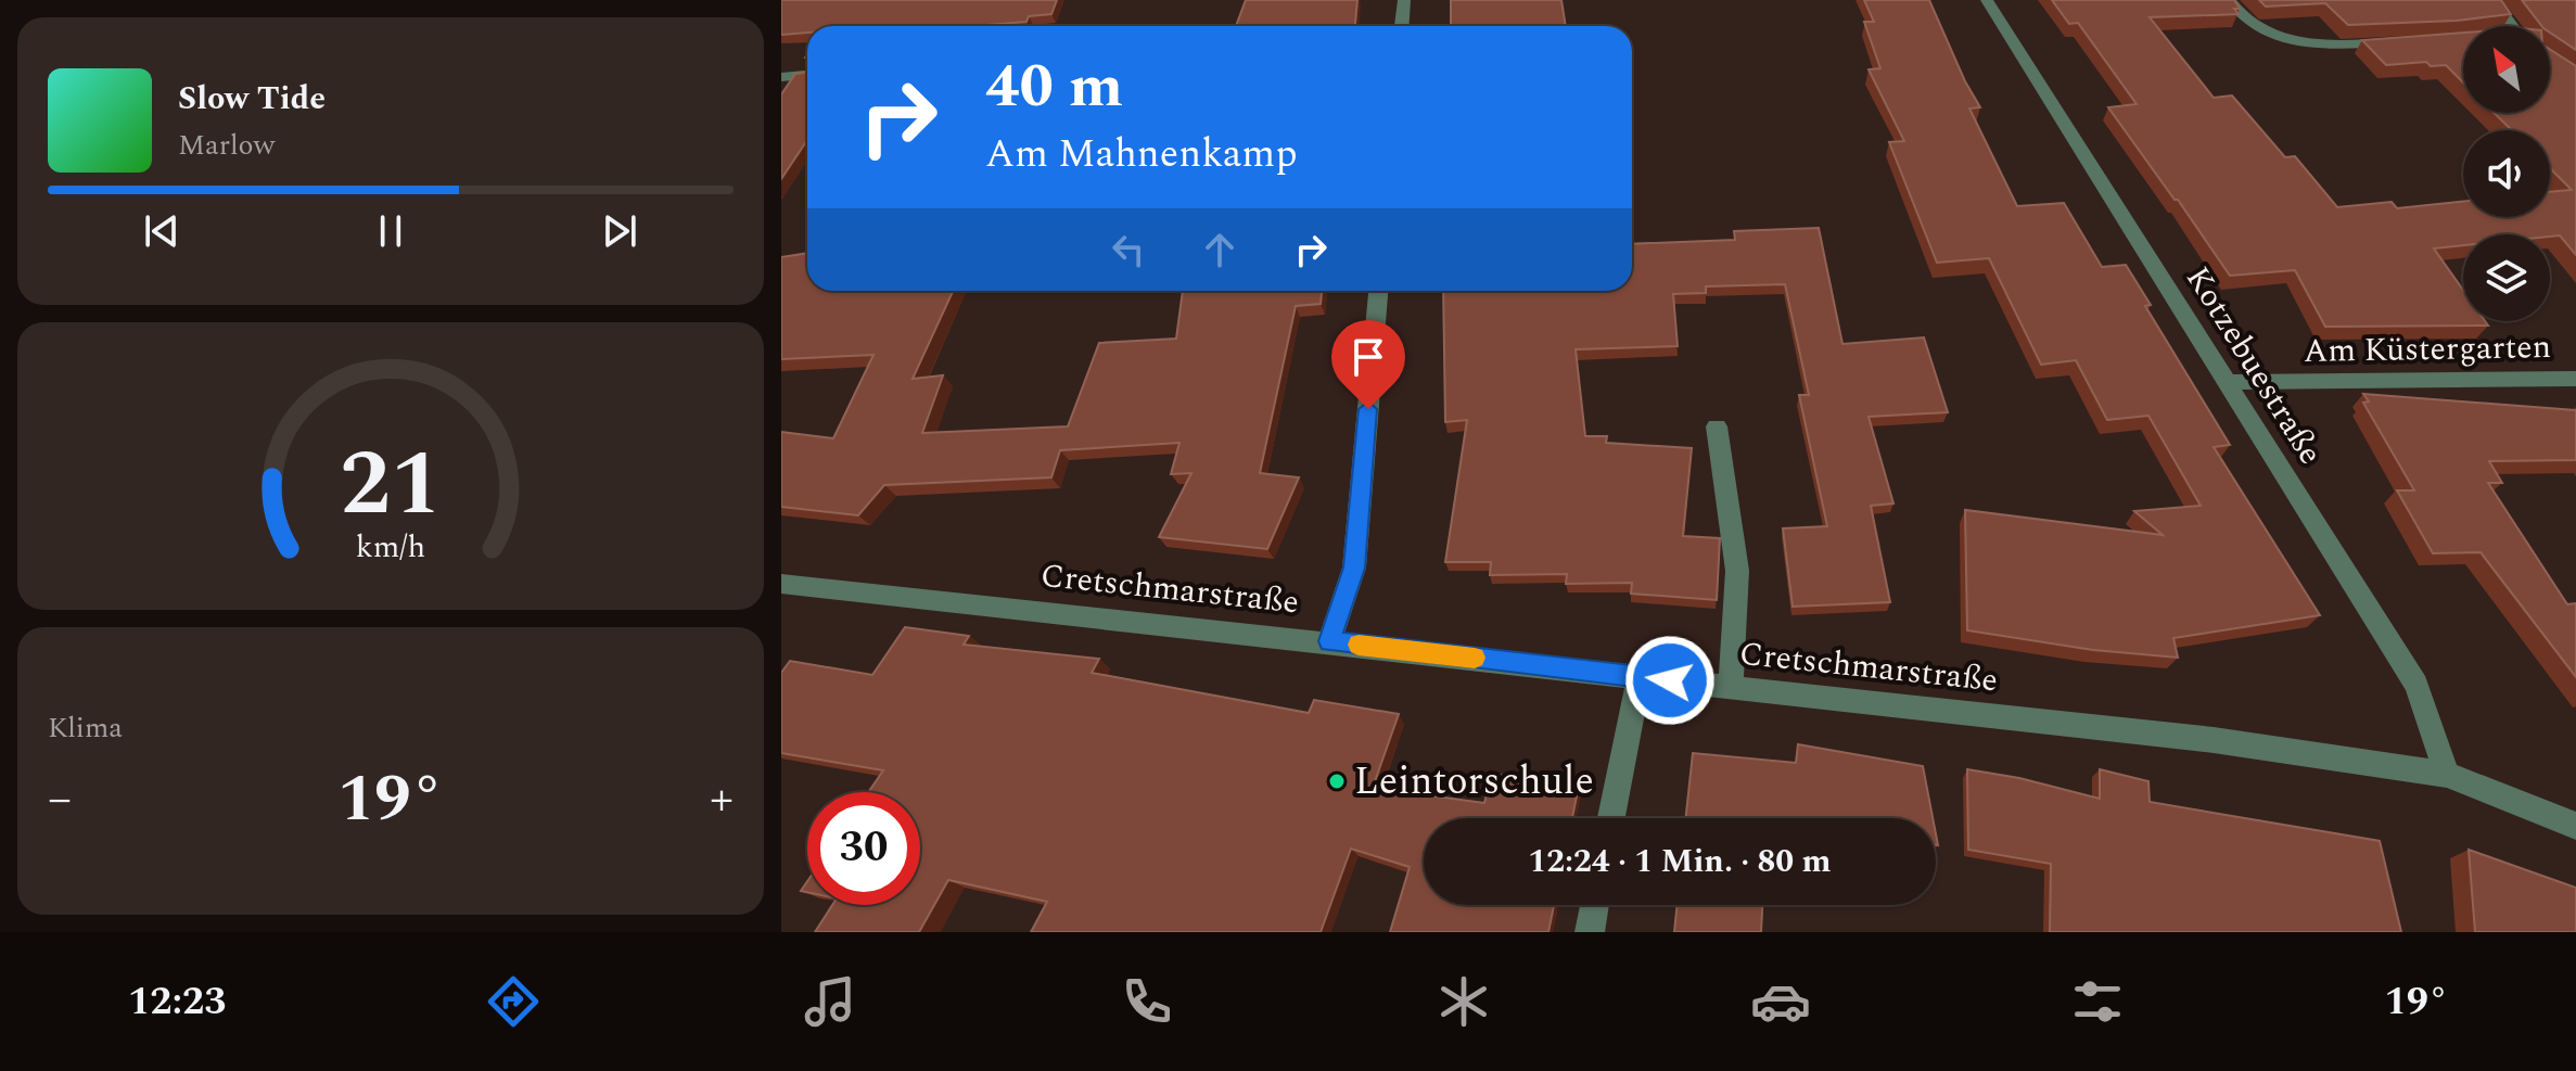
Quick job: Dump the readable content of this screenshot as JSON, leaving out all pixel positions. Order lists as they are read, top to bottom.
{
  "streets": {
    "street": ["Am Küstergarten", "Kotzebuestraße", "Cretschmarstraße"]
  },
  "crossings": [
    ["Am Küstergarten", "Kotzebuestraße"],
    ["Kotzebuestraße", "Cretschmarstraße"]
  ],
  "places": ["Leintorschule"],
  "north": "top left",
  "page": {
    "turn": ["40 m", "Am Mahnenkamp"],
    "song": ["Slow Tide", "Marlow"],
    "tile": "Klima",
    "heat": ["−", "19°", "+"],
    "limit": "30",
    "trip": "12:24 · 1 Min. · 80 m",
    "tabs": ["12:23", "19°"],
    "gauge": ["21", "km/h"]
  }
}
